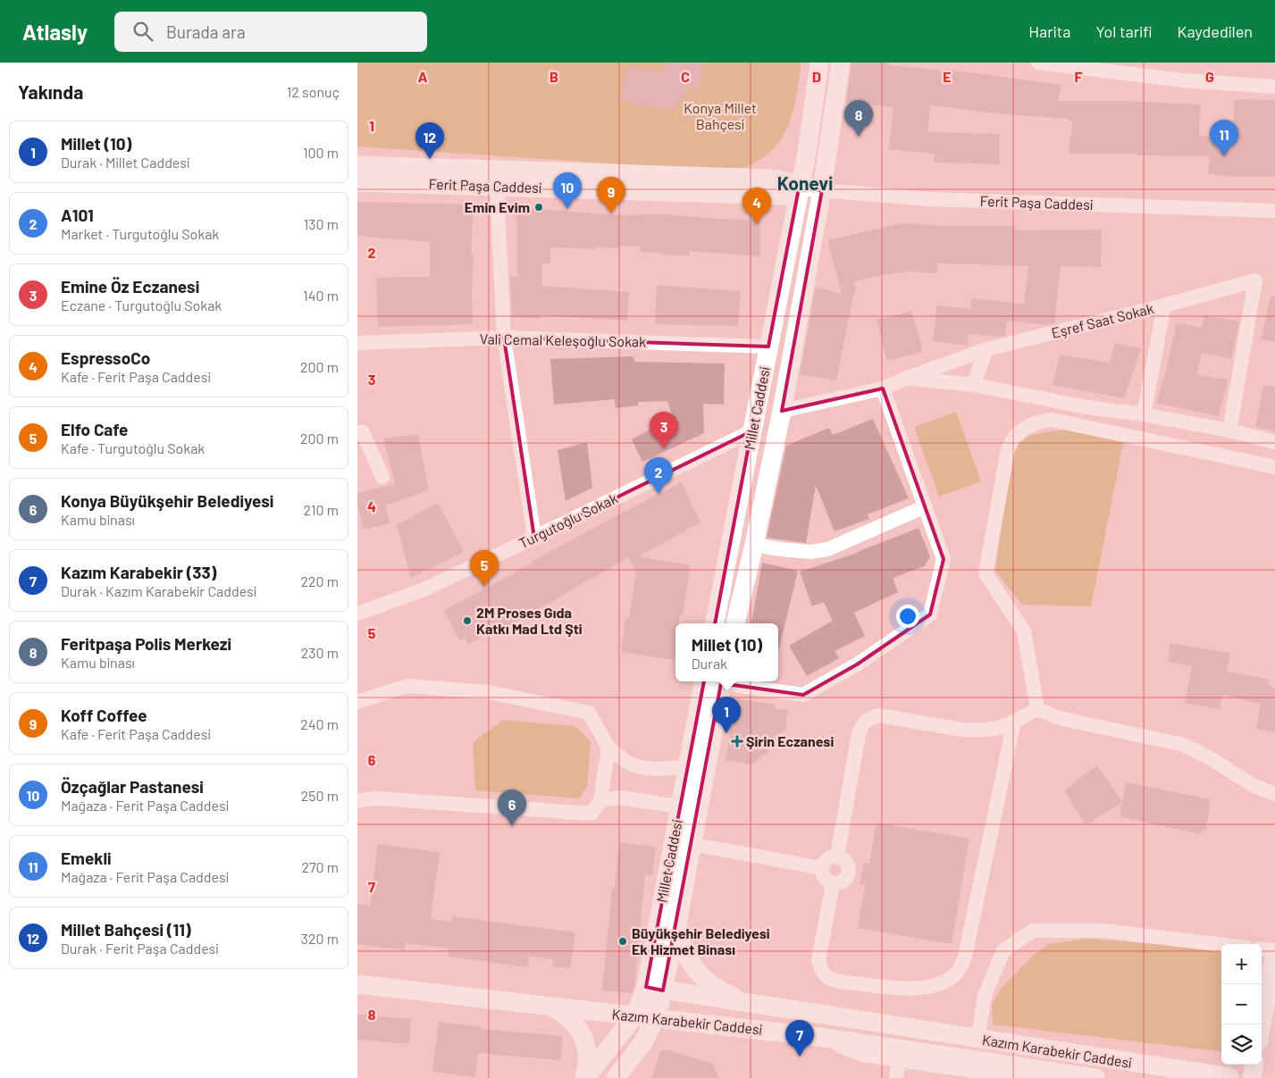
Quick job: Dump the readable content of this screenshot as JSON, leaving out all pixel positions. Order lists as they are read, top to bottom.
{
  "streets": {
    "main road": ["Ferit Paşa Caddesi", "Millet Caddesi", "Kazım Karabekir Caddesi"],
    "street": ["Eşref Saat Sokak", "Vali Cemal Keleşoğlu Sokak", "Turgutoğlu Sokak"]
  },
  "crossings": [
    ["Ferit Paşa Caddesi", "Millet Caddesi"],
    ["Eşref Saat Sokak", "Millet Caddesi"],
    ["Vali Cemal Keleşoğlu Sokak", "Millet Caddesi"],
    ["Millet Caddesi", "Turgutoğlu Sokak"],
    ["Millet Caddesi", "Kazım Karabekir Caddesi"]
  ],
  "districts": ["Konevi"],
  "parks": ["Konya Millet Bahçesi"],
  "places": {
    "other": ["Emin Evim", "2M Proses Gıda Katkı Mad Ltd Şti", "Büyükşehir Belediyesi Ek Hizmet Binası"],
    "health": ["Şirin Eczanesi"]
  },
  "page": {
    "header": "Atlasly",
    "search": "Burada ara",
    "nav": ["Harita", "Yol tarifi", "Kaydedilen"],
    "heading": ["Yakında", "12 sonuç"],
    "pins": [
      "8",
      "11",
      "12",
      "10",
      "9",
      "4",
      "3",
      "2",
      "5",
      "1",
      "6",
      "7"
    ],
    "list": [
      {
        "mark": "1",
        "name": "Millet (10)",
        "note": "Durak · Millet Caddesi",
        "value": "100 m"
      },
      {
        "mark": "2",
        "name": "A101",
        "note": "Market · Turgutoğlu Sokak",
        "value": "130 m"
      },
      {
        "mark": "3",
        "name": "Emine Öz Eczanesi",
        "note": "Eczane · Turgutoğlu Sokak",
        "value": "140 m"
      },
      {
        "mark": "4",
        "name": "EspressoCo",
        "note": "Kafe · Ferit Paşa Caddesi",
        "value": "200 m"
      },
      {
        "mark": "5",
        "name": "Elfo Cafe",
        "note": "Kafe · Turgutoğlu Sokak",
        "value": "200 m"
      },
      {
        "mark": "6",
        "name": "Konya Büyükşehir Belediyesi",
        "note": "Kamu binası",
        "value": "210 m"
      },
      {
        "mark": "7",
        "name": "Kazım Karabekir (33)",
        "note": "Durak · Kazım Karabekir Caddesi",
        "value": "220 m"
      },
      {
        "mark": "8",
        "name": "Feritpaşa Polis Merkezi",
        "note": "Kamu binası",
        "value": "230 m"
      },
      {
        "mark": "9",
        "name": "Koff Coffee",
        "note": "Kafe · Ferit Paşa Caddesi",
        "value": "240 m"
      },
      {
        "mark": "10",
        "name": "Özçağlar Pastanesi",
        "note": "Mağaza · Ferit Paşa Caddesi",
        "value": "250 m"
      },
      {
        "mark": "11",
        "name": "Emekli",
        "note": "Mağaza · Ferit Paşa Caddesi",
        "value": "270 m"
      },
      {
        "mark": "12",
        "name": "Millet Bahçesi (11)",
        "note": "Durak · Ferit Paşa Caddesi",
        "value": "320 m"
      }
    ],
    "popup": ["Millet (10)", "Durak"],
    "map_buttons": ["+", "−"]
  },
  "grid": {
    "columns": [
      "A",
      "B",
      "C",
      "D",
      "E",
      "F",
      "G"
    ],
    "rows": [
      "1",
      "2",
      "3",
      "4",
      "5",
      "6",
      "7",
      "8"
    ]
  }
}
